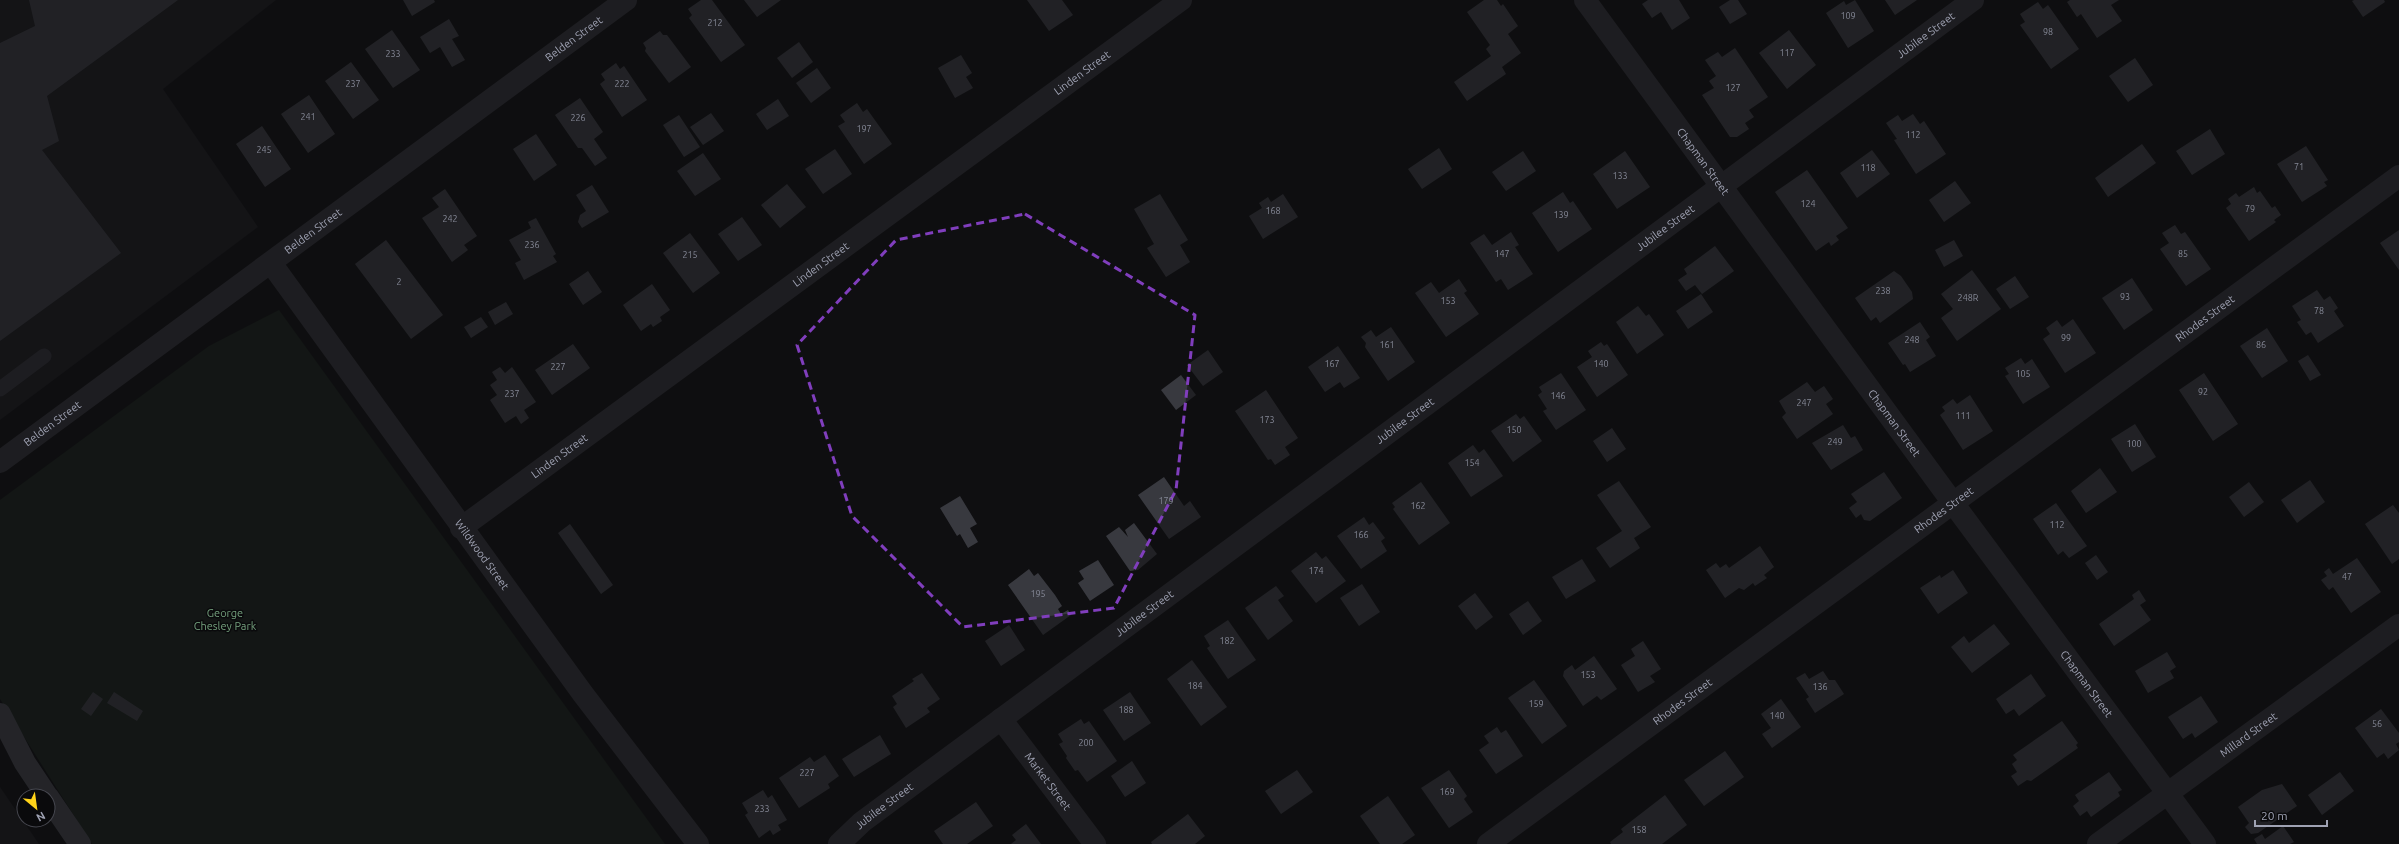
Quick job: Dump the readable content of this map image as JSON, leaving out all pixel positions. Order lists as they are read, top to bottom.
{
  "streets": {
    "street": [
      "Jubilee Street",
      "Belden Street",
      "Linden Street",
      "Chapman Street",
      "Rhodes Street",
      "Wildwood Street",
      "Millard Street",
      "Market Street"
    ]
  },
  "crossings": [
    ["Jubilee Street", "Chapman Street"],
    ["Jubilee Street", "Market Street"],
    ["Belden Street", "Wildwood Street"],
    ["Linden Street", "Wildwood Street"],
    ["Chapman Street", "Rhodes Street"],
    ["Chapman Street", "Millard Street"]
  ],
  "parks": ["George Chesley Park"],
  "house_numbers": [
    "109",
    "212",
    "98",
    "117",
    "233",
    "237",
    "222",
    "127",
    "241",
    "226",
    "197",
    "112",
    "245",
    "71",
    "118",
    "133",
    "124",
    "79",
    "168",
    "139",
    "242",
    "236",
    "147",
    "85",
    "215",
    "2",
    "238",
    "93",
    "248R",
    "153",
    "78",
    "99",
    "248",
    "161",
    "86",
    "167",
    "140",
    "227",
    "105",
    "92",
    "237",
    "146",
    "247",
    "111",
    "173",
    "150",
    "249",
    "100",
    "154",
    "179",
    "162",
    "112",
    "166",
    "174",
    "47",
    "195",
    "182",
    "153",
    "184",
    "136",
    "159",
    "188",
    "140",
    "56",
    "200",
    "227",
    "169",
    "233",
    "158"
  ],
  "scale_bar": "20 m",
  "north": "bottom right"
}
